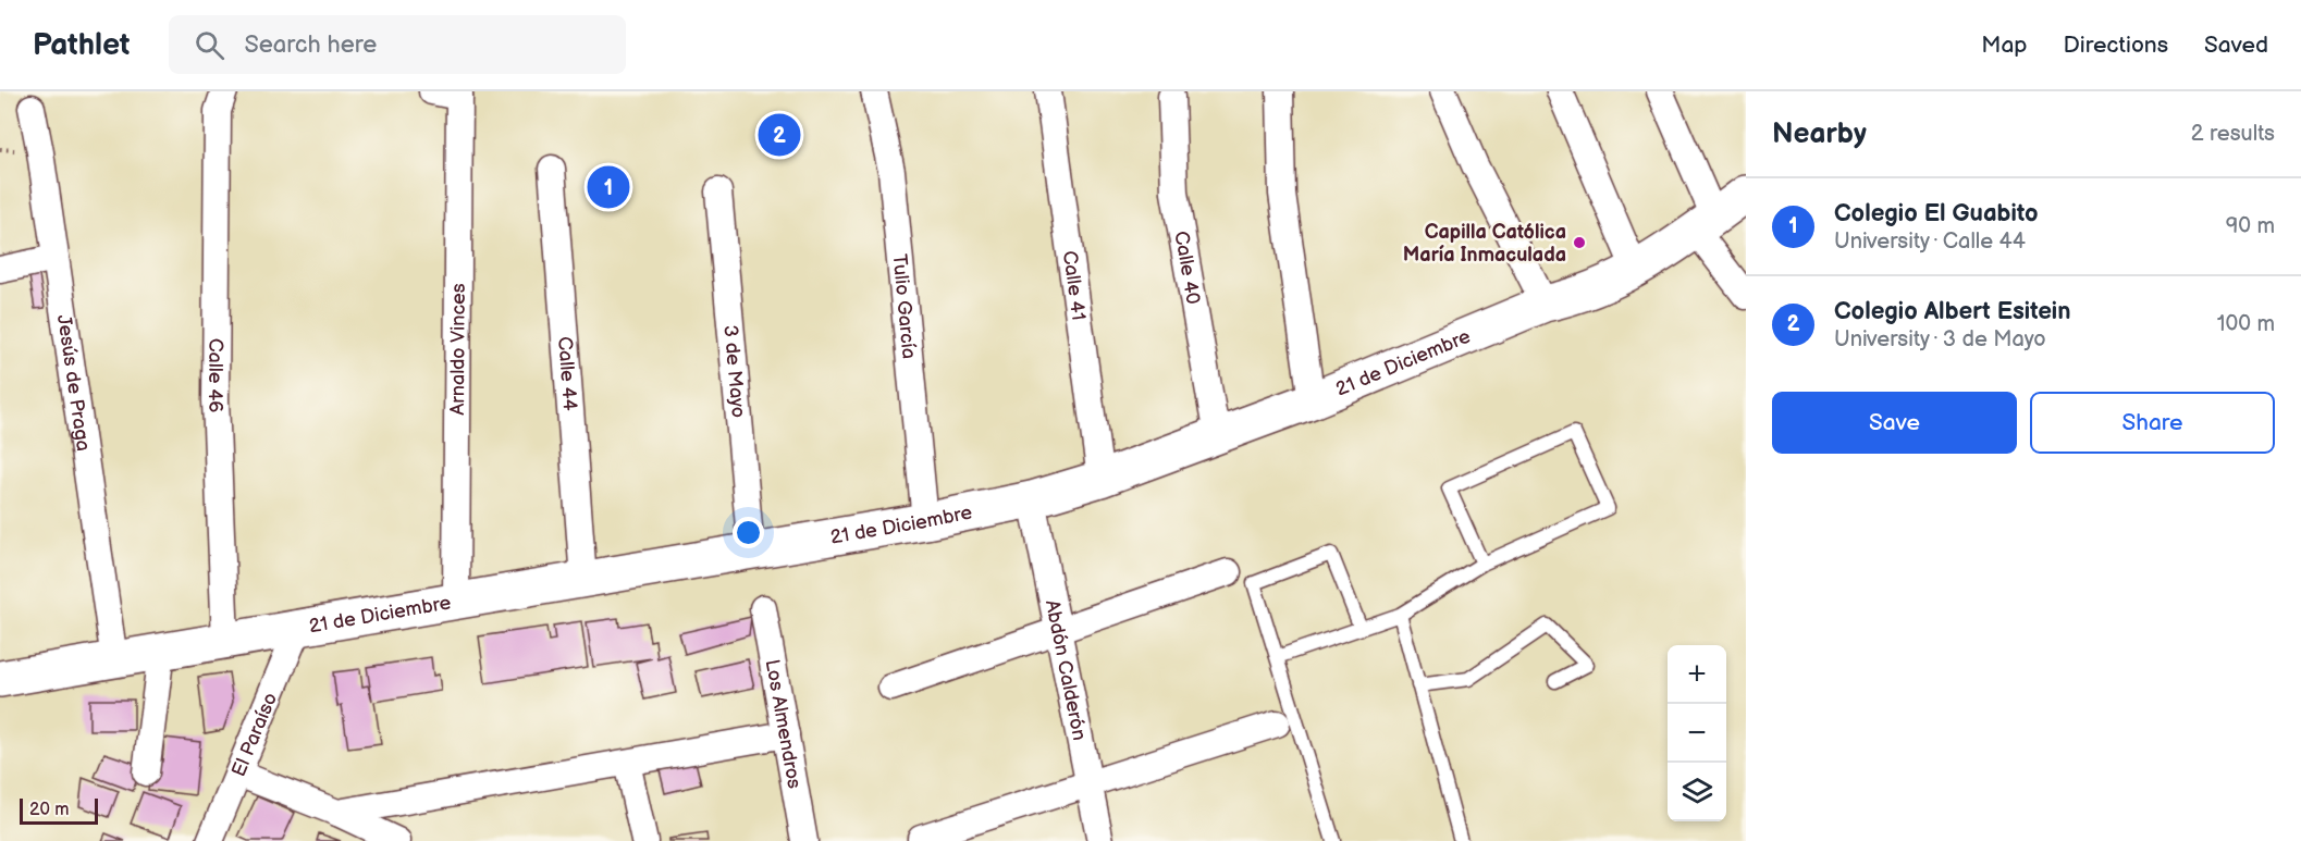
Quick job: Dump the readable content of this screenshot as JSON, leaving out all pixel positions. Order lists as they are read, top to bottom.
{
  "streets": {
    "street": [
      "Calle 40",
      "Calle 41",
      "Tulio García",
      "Arnaldo Vinces",
      "21 de Diciembre",
      "3 de Mayo",
      "Calle 44",
      "Calle 46",
      "Jesús de Praga",
      "Abdón Calderón",
      "Los Almendros",
      "El Paraíso"
    ]
  },
  "crossings": [
    ["Calle 40", "21 de Diciembre"],
    ["Calle 41", "21 de Diciembre"],
    ["Tulio García", "21 de Diciembre"],
    ["Arnaldo Vinces", "21 de Diciembre"],
    ["21 de Diciembre", "3 de Mayo"],
    ["21 de Diciembre", "Calle 44"],
    ["21 de Diciembre", "Calle 46"],
    ["21 de Diciembre", "Jesús de Praga"],
    ["21 de Diciembre", "Abdón Calderón"],
    ["21 de Diciembre", "El Paraíso"]
  ],
  "places": ["Capilla Católica María Inmaculada"],
  "scale_bar": "20 m",
  "page": {
    "header": "Pathlet",
    "search": "Search here",
    "nav": ["Map", "Directions", "Saved"],
    "heading": ["Nearby", "2 results"],
    "pins": ["2", "1"],
    "list": [
      {
        "mark": "1",
        "name": "Colegio El Guabito",
        "note": "University · Calle 44",
        "value": "90 m"
      },
      {
        "mark": "2",
        "name": "Colegio Albert Esitein",
        "note": "University · 3 de Mayo",
        "value": "100 m"
      }
    ],
    "buttons": ["Save", "Share"],
    "map_buttons": ["+", "−"],
    "scale": "20 m"
  }
}
